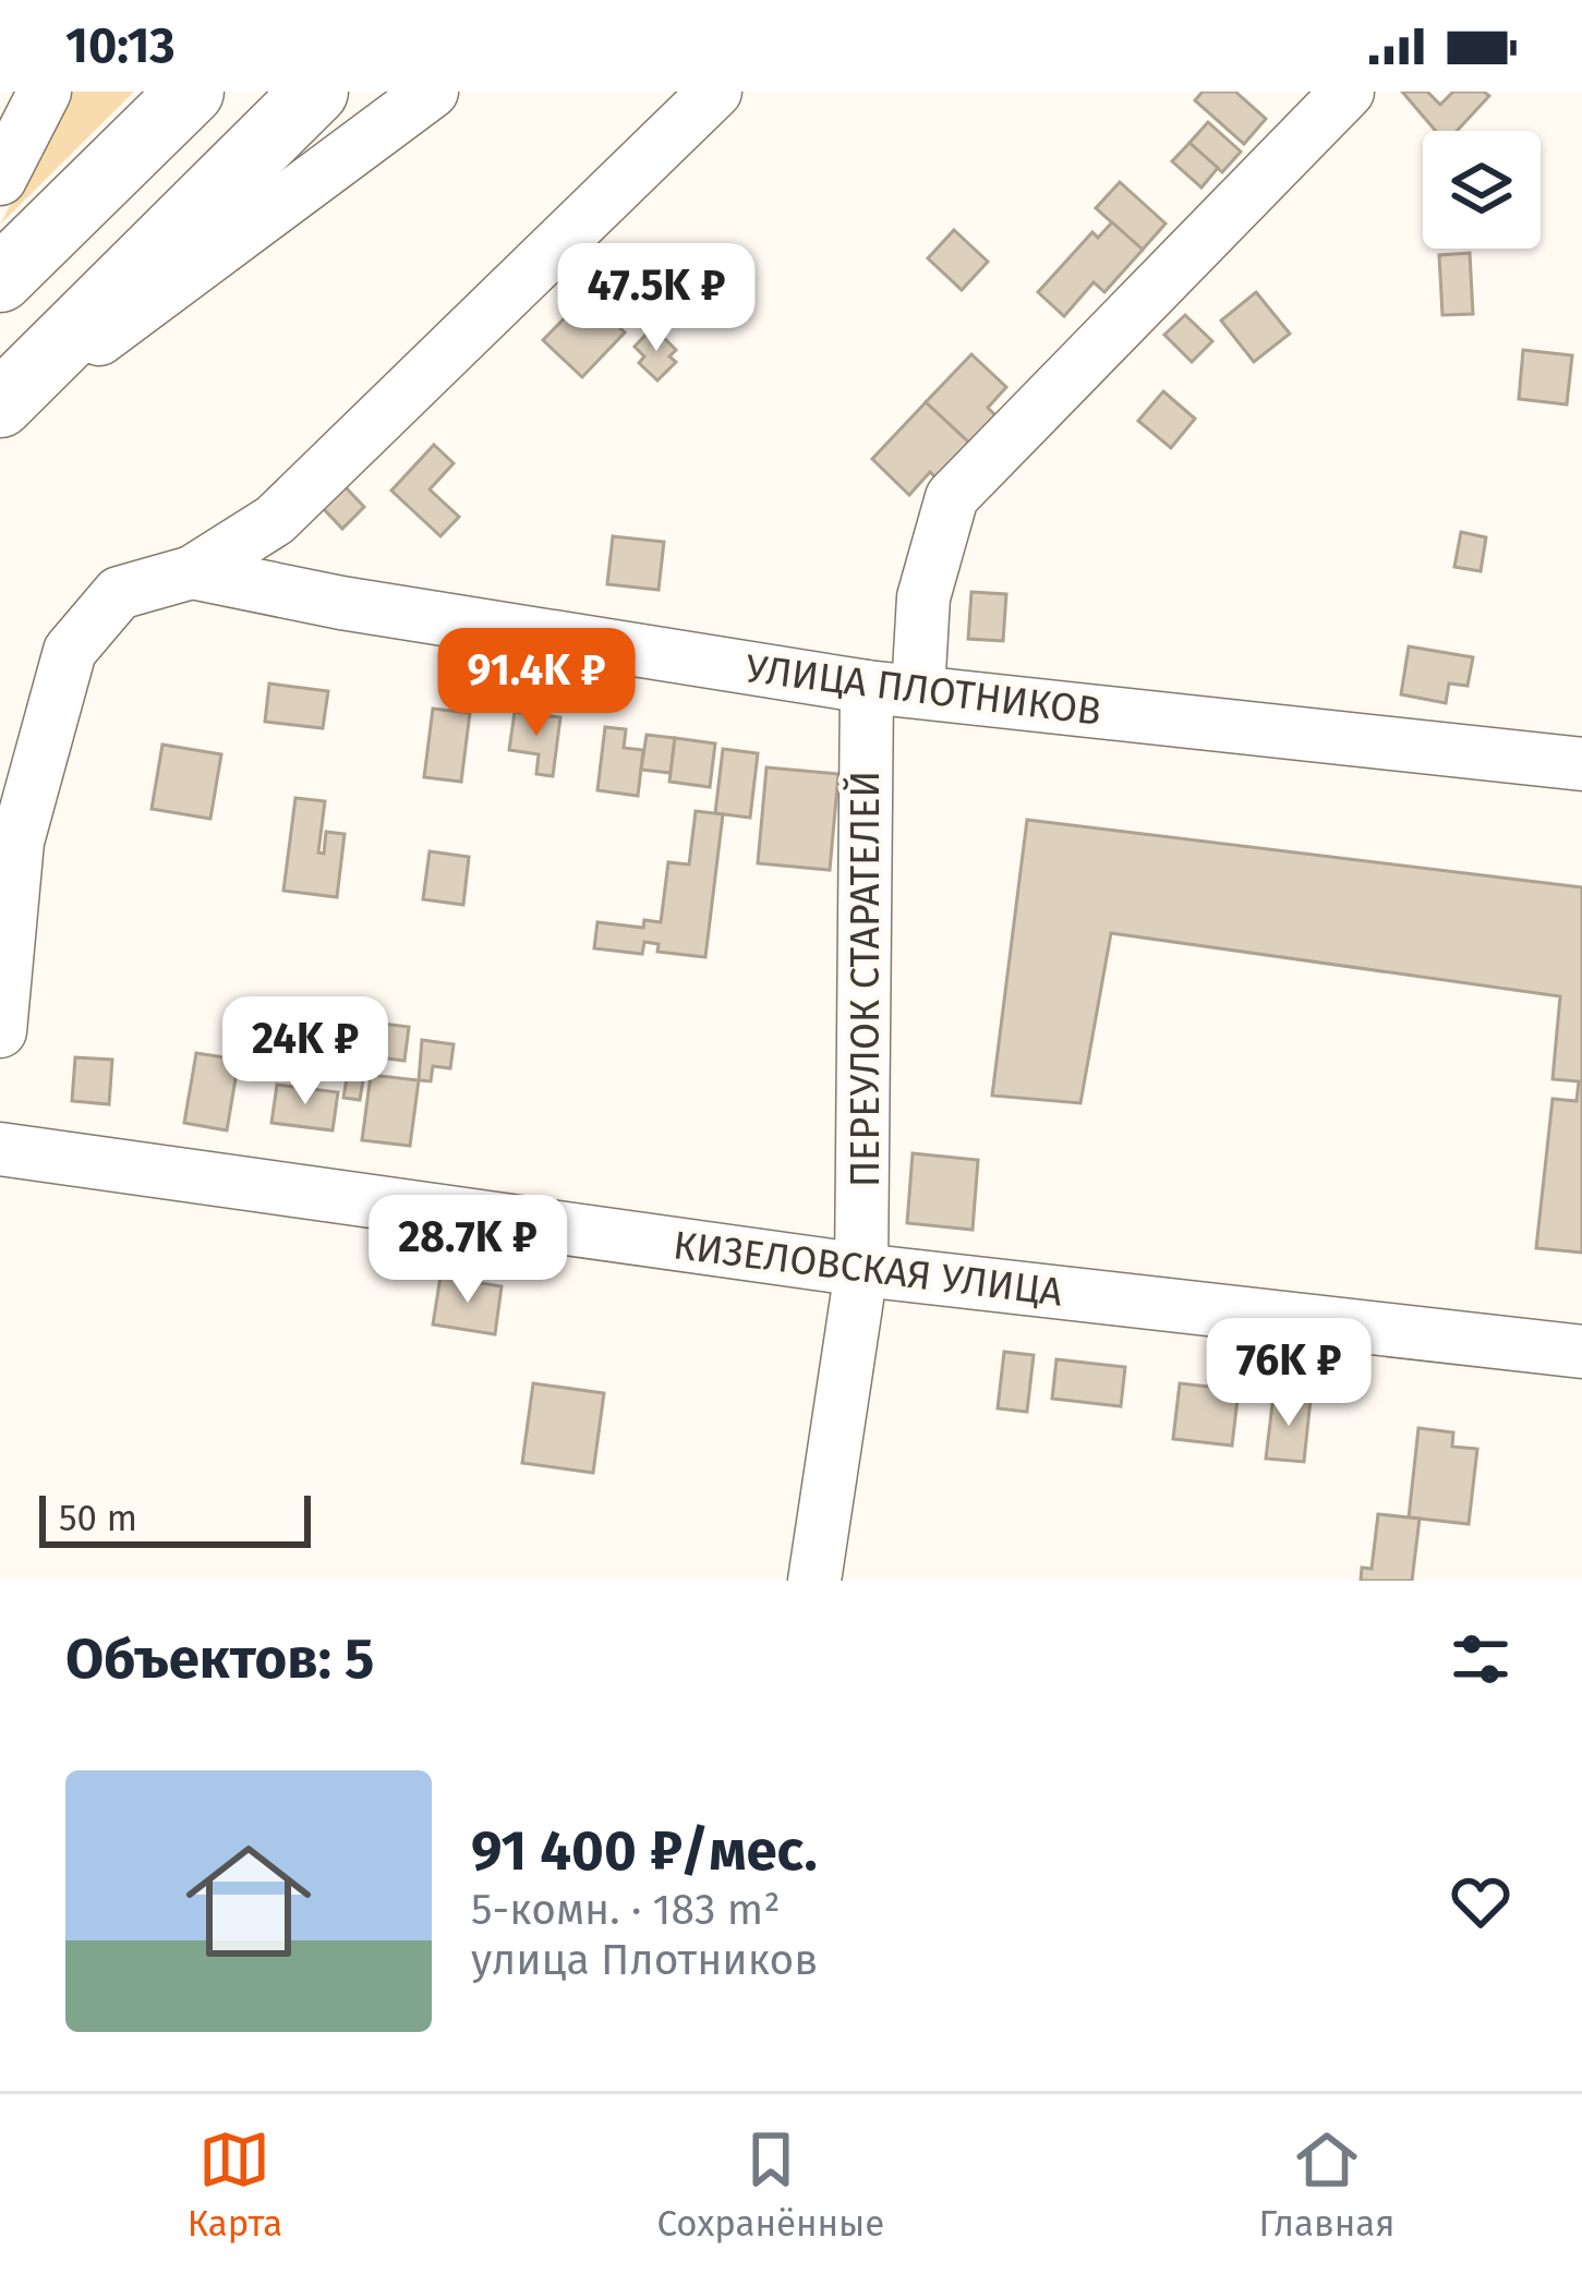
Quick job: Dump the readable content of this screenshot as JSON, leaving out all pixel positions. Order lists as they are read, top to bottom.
{
  "streets": {
    "street": ["УЛИЦА ПЛОТНИКОВ", "ПЕРЕУЛОК СТАРАТЕЛЕЙ", "КИЗЕЛОВСКАЯ УЛИЦА"]
  },
  "crossings": [
    ["УЛИЦА ПЛОТНИКОВ", "ПЕРЕУЛОК СТАРАТЕЛЕЙ"],
    ["ПЕРЕУЛОК СТАРАТЕЛЕЙ", "КИЗЕЛОВСКАЯ УЛИЦА"]
  ],
  "scale_bar": "50 m",
  "page": {
    "status": "10:13",
    "price": [
      "47.5K ₽",
      "91.4K ₽",
      "24K ₽",
      "28.7K ₽",
      "76K ₽"
    ],
    "scale": "50 m",
    "heading": "Объектов: 5",
    "list": [
      {
        "name": "91 400 ₽/мес.",
        "note": "5-комн. · 183 m² · улица Плотников"
      }
    ],
    "tabs": ["Карта", "Сохранённые", "Главная"]
  }
}
